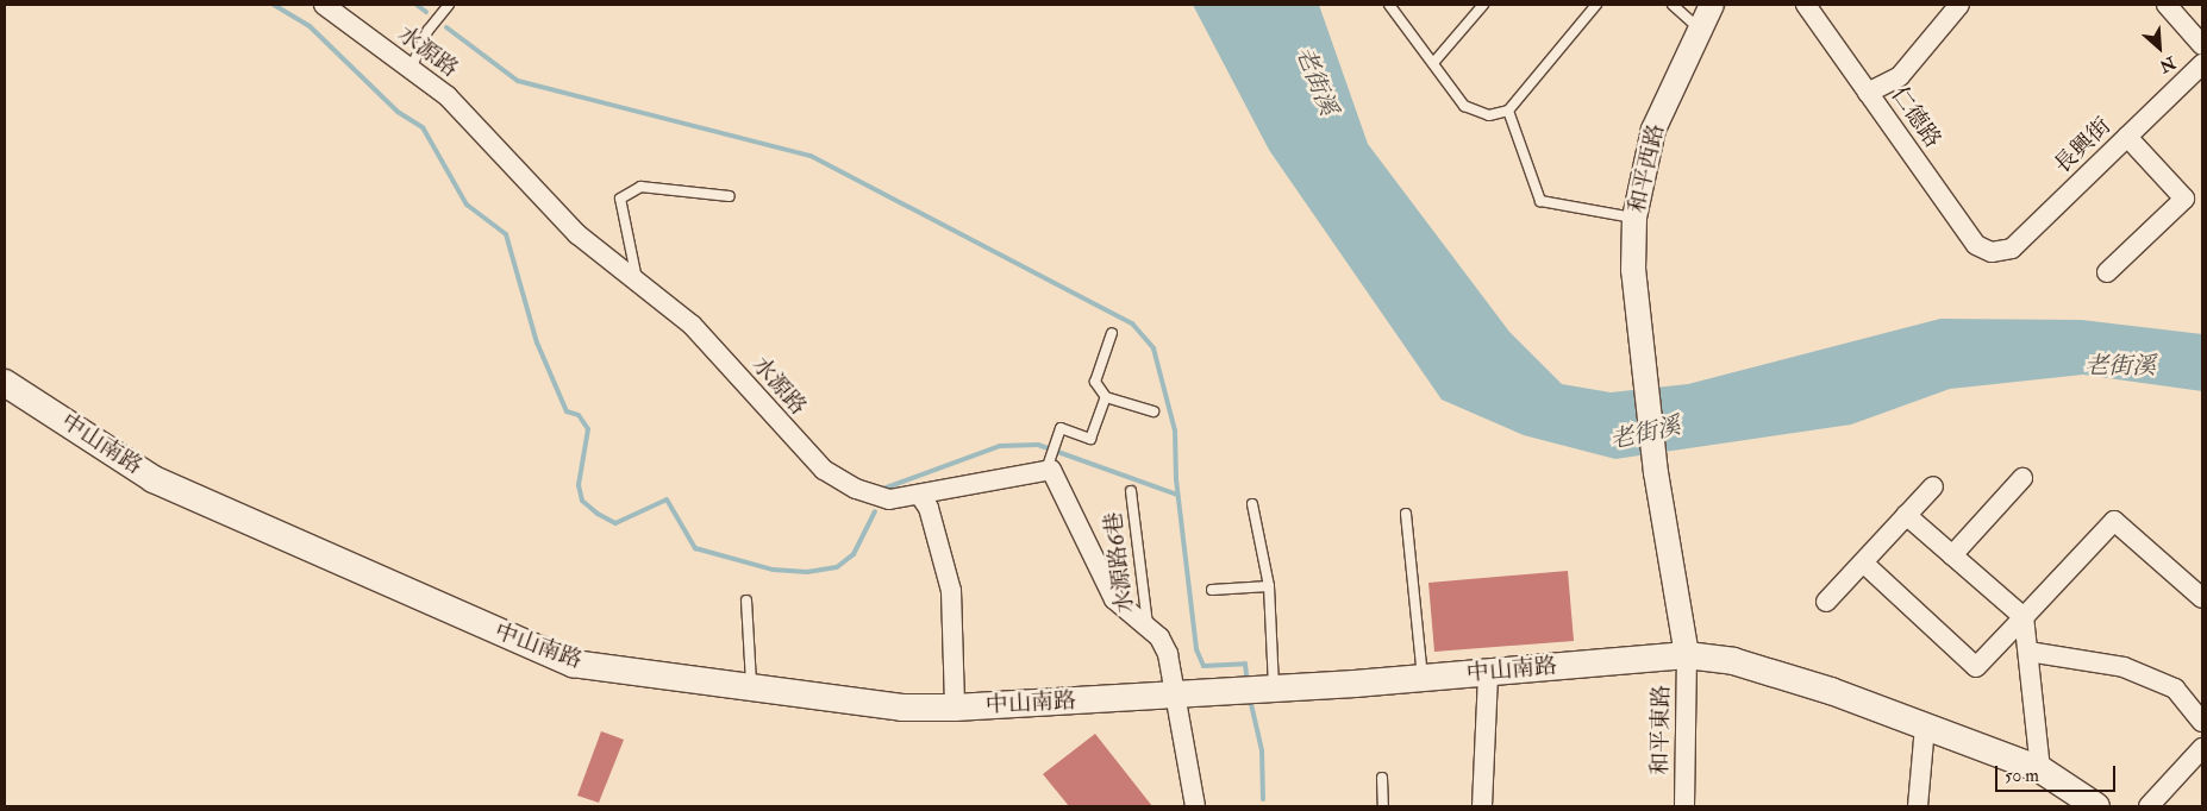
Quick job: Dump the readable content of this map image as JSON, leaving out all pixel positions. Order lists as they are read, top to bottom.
{
  "streets": {
    "main road": ["中山南路"],
    "street": [
      "水源路",
      "仁德路",
      "長興街",
      "和平西路",
      "和平東路"
    ],
    "lane": ["水源路6巷"]
  },
  "crossings": [
    ["仁德路", "長興街"],
    ["和平西路", "中山南路"],
    ["和平西路", "和平東路"],
    ["中山南路", "和平東路"]
  ],
  "water": ["老街溪"],
  "scale_bar": "50 m",
  "north": "bottom right"
}
